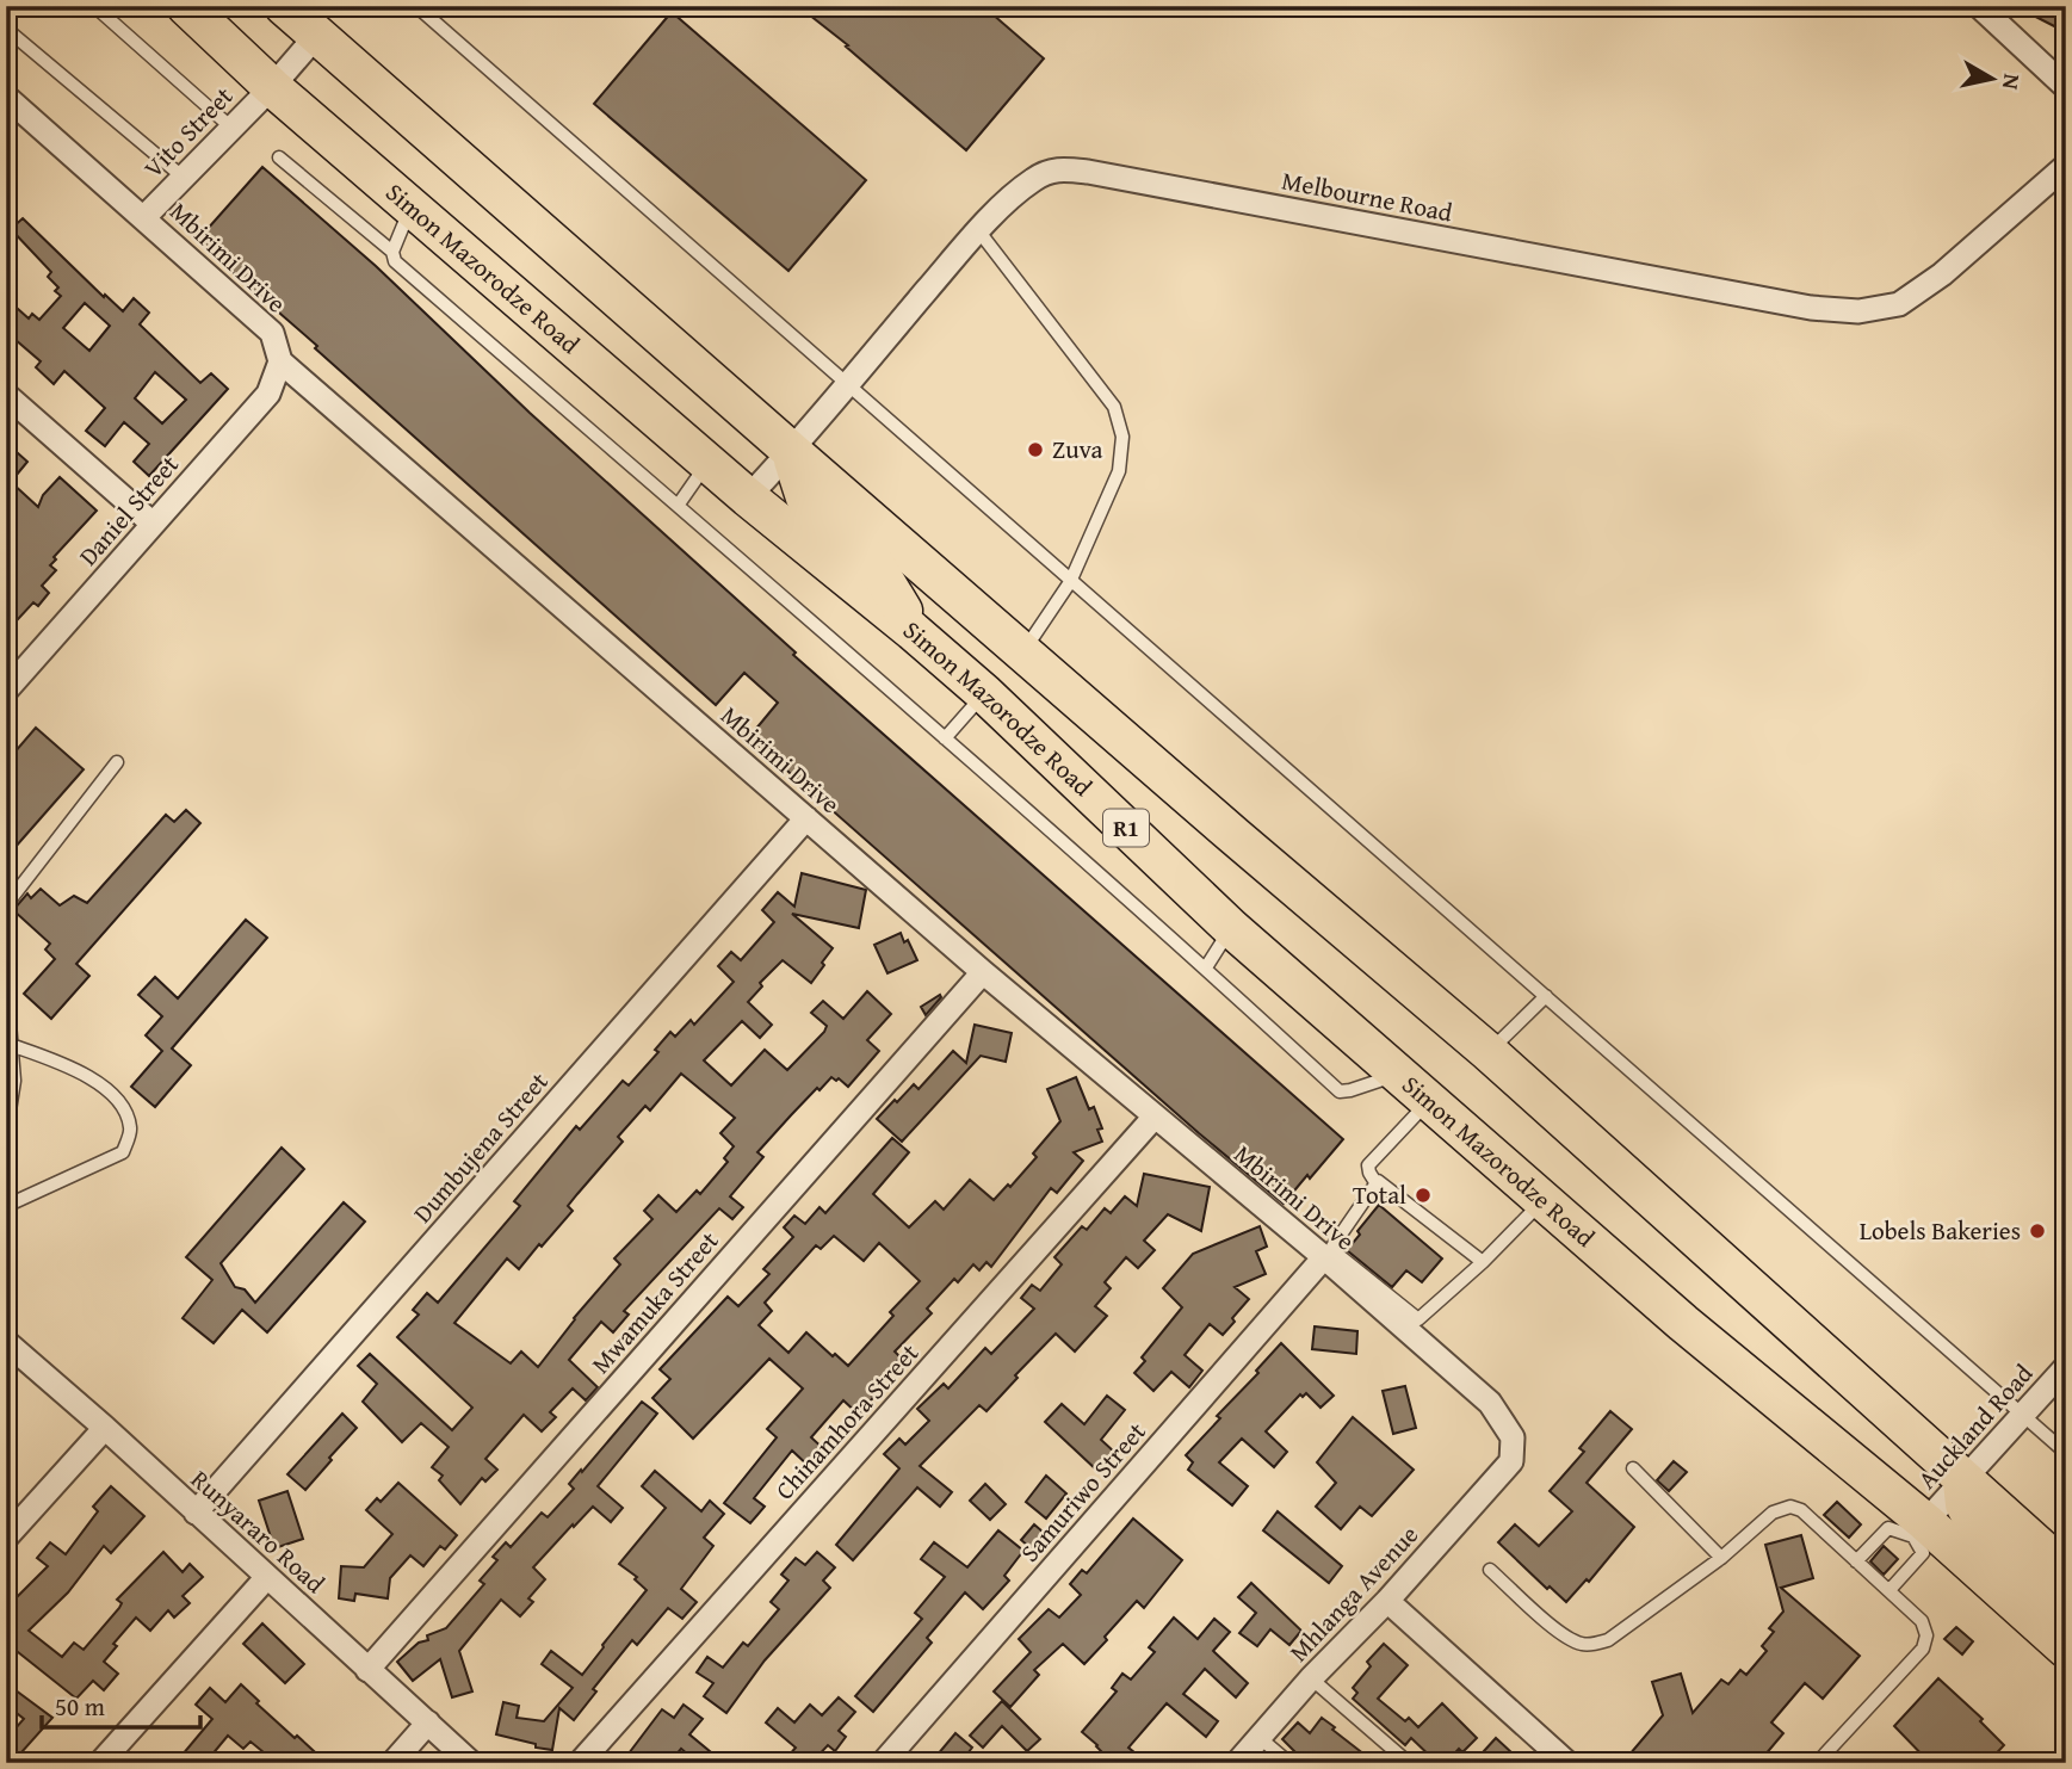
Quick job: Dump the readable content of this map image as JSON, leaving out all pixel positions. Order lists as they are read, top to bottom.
{
  "streets": {
    "highway": ["Simon Mazorodze Road", "R1"],
    "street": [
      "Vito Street",
      "Melbourne Road",
      "Mbirimi Drive",
      "Daniel Street",
      "Dumbujena Street",
      "Mwamuka Street",
      "Chinamhora Street",
      "Auckland Road",
      "Samuriwo Street",
      "Runyararo Road",
      "Mhlanga Avenue"
    ]
  },
  "crossings": [
    ["Vito Street", "Mbirimi Drive"],
    ["Vito Street", "Simon Mazorodze Road"],
    ["Vito Street", "R1"],
    ["Melbourne Road", "Simon Mazorodze Road"],
    ["Melbourne Road", "R1"],
    ["Mbirimi Drive", "Daniel Street"],
    ["Mbirimi Drive", "Dumbujena Street"],
    ["Mbirimi Drive", "Mwamuka Street"],
    ["Mbirimi Drive", "Chinamhora Street"],
    ["Mbirimi Drive", "Samuriwo Street"],
    ["Mbirimi Drive", "Mhlanga Avenue"],
    ["Simon Mazorodze Road", "Auckland Road"],
    ["R1", "Auckland Road"],
    ["Dumbujena Street", "Runyararo Road"],
    ["Mwamuka Street", "Runyararo Road"]
  ],
  "places": ["Zuva", "Total", "Lobels Bakeries"],
  "scale_bar": "50 m",
  "north": "right"
}
